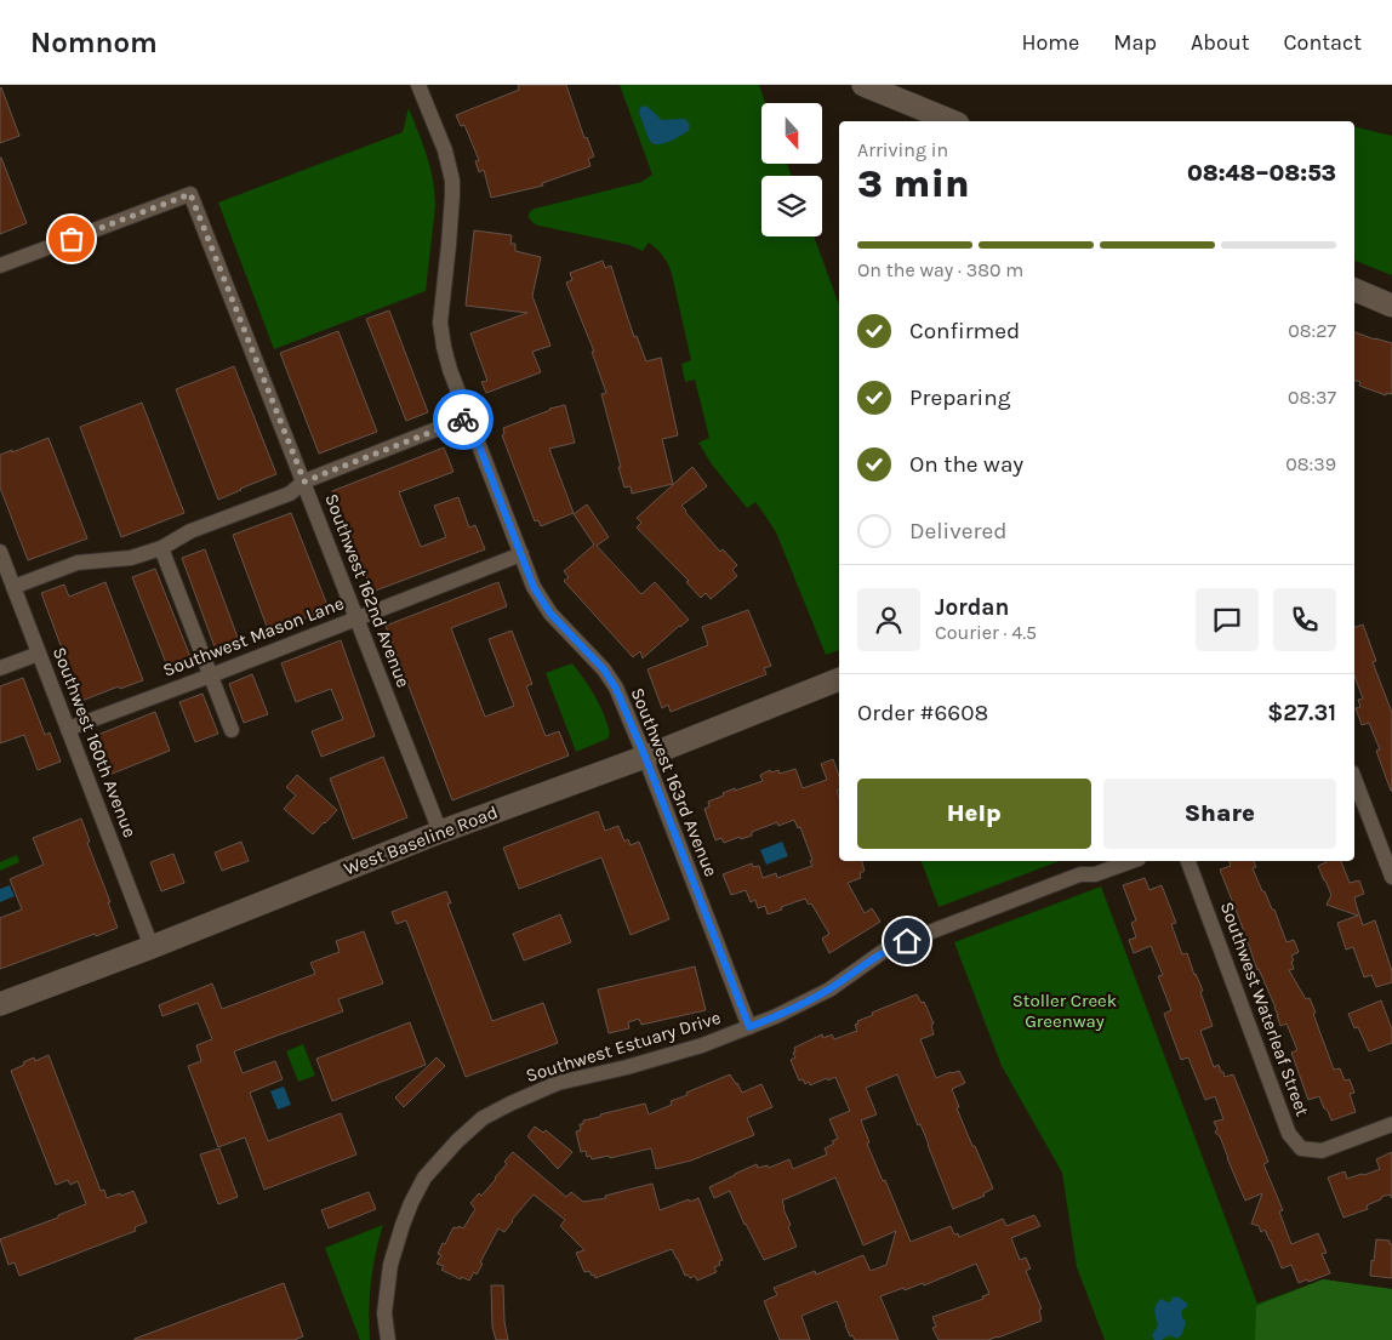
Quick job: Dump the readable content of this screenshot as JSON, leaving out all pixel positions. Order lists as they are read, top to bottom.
{
  "streets": {
    "street": [
      "Southwest 162nd Avenue",
      "Southwest Mason Lane",
      "Southwest 160th Avenue",
      "Southwest 163rd Avenue",
      "West Baseline Road",
      "Southwest Waterleaf Street",
      "Southwest Estuary Drive"
    ]
  },
  "crossings": [
    ["Southwest 162nd Avenue", "Southwest Mason Lane"],
    ["Southwest 162nd Avenue", "West Baseline Road"],
    ["Southwest Mason Lane", "Southwest 160th Avenue"],
    ["Southwest Mason Lane", "Southwest 163rd Avenue"],
    ["Southwest 160th Avenue", "West Baseline Road"],
    ["Southwest 163rd Avenue", "West Baseline Road"],
    ["Southwest 163rd Avenue", "Southwest Estuary Drive"]
  ],
  "parks": ["Stoller Creek Greenway"],
  "north": "bottom",
  "page": {
    "header": "Nomnom",
    "nav": [
      "Home",
      "Map",
      "About",
      "Contact"
    ],
    "heading": ["3 min", "Arriving in", "08:48–08:53"],
    "panel": [
      "Jordan",
      "Courier · 4.5",
      "Order #6608",
      "$27.31"
    ],
    "bar": "On the way · 380 m",
    "list": [
      ["Confirmed", "08:27"],
      ["Preparing", "08:37"],
      ["On the way", "08:39"],
      "Delivered"
    ],
    "buttons": ["Help", "Share"]
  }
}
